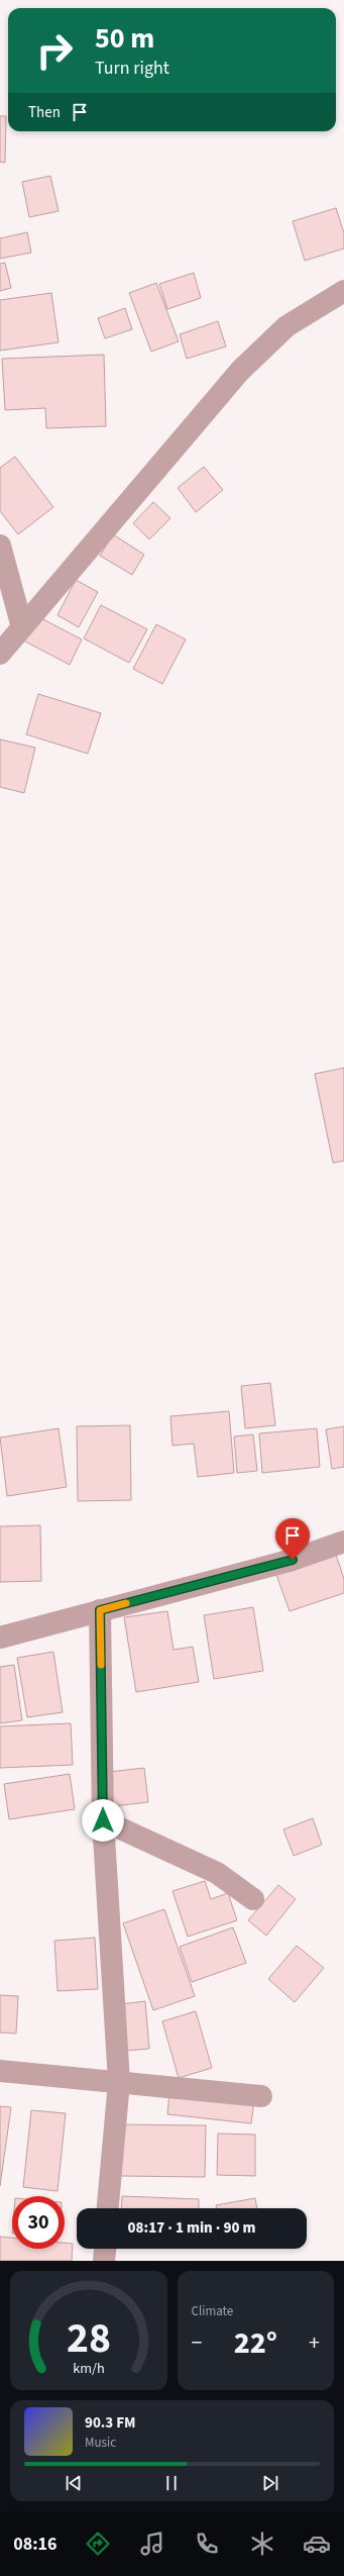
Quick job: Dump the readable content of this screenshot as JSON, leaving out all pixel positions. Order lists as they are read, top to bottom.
{
  "page": {
    "turn": ["50 m", "Turn right"],
    "then": "Then",
    "limit": "30",
    "trip": "08:17 · 1 min · 90 m",
    "tile": "Climate",
    "heat": ["−", "22°", "+"],
    "song": ["90.3 FM", "Music"],
    "tabs": "08:16",
    "gauge": ["28", "km/h"]
  }
}
